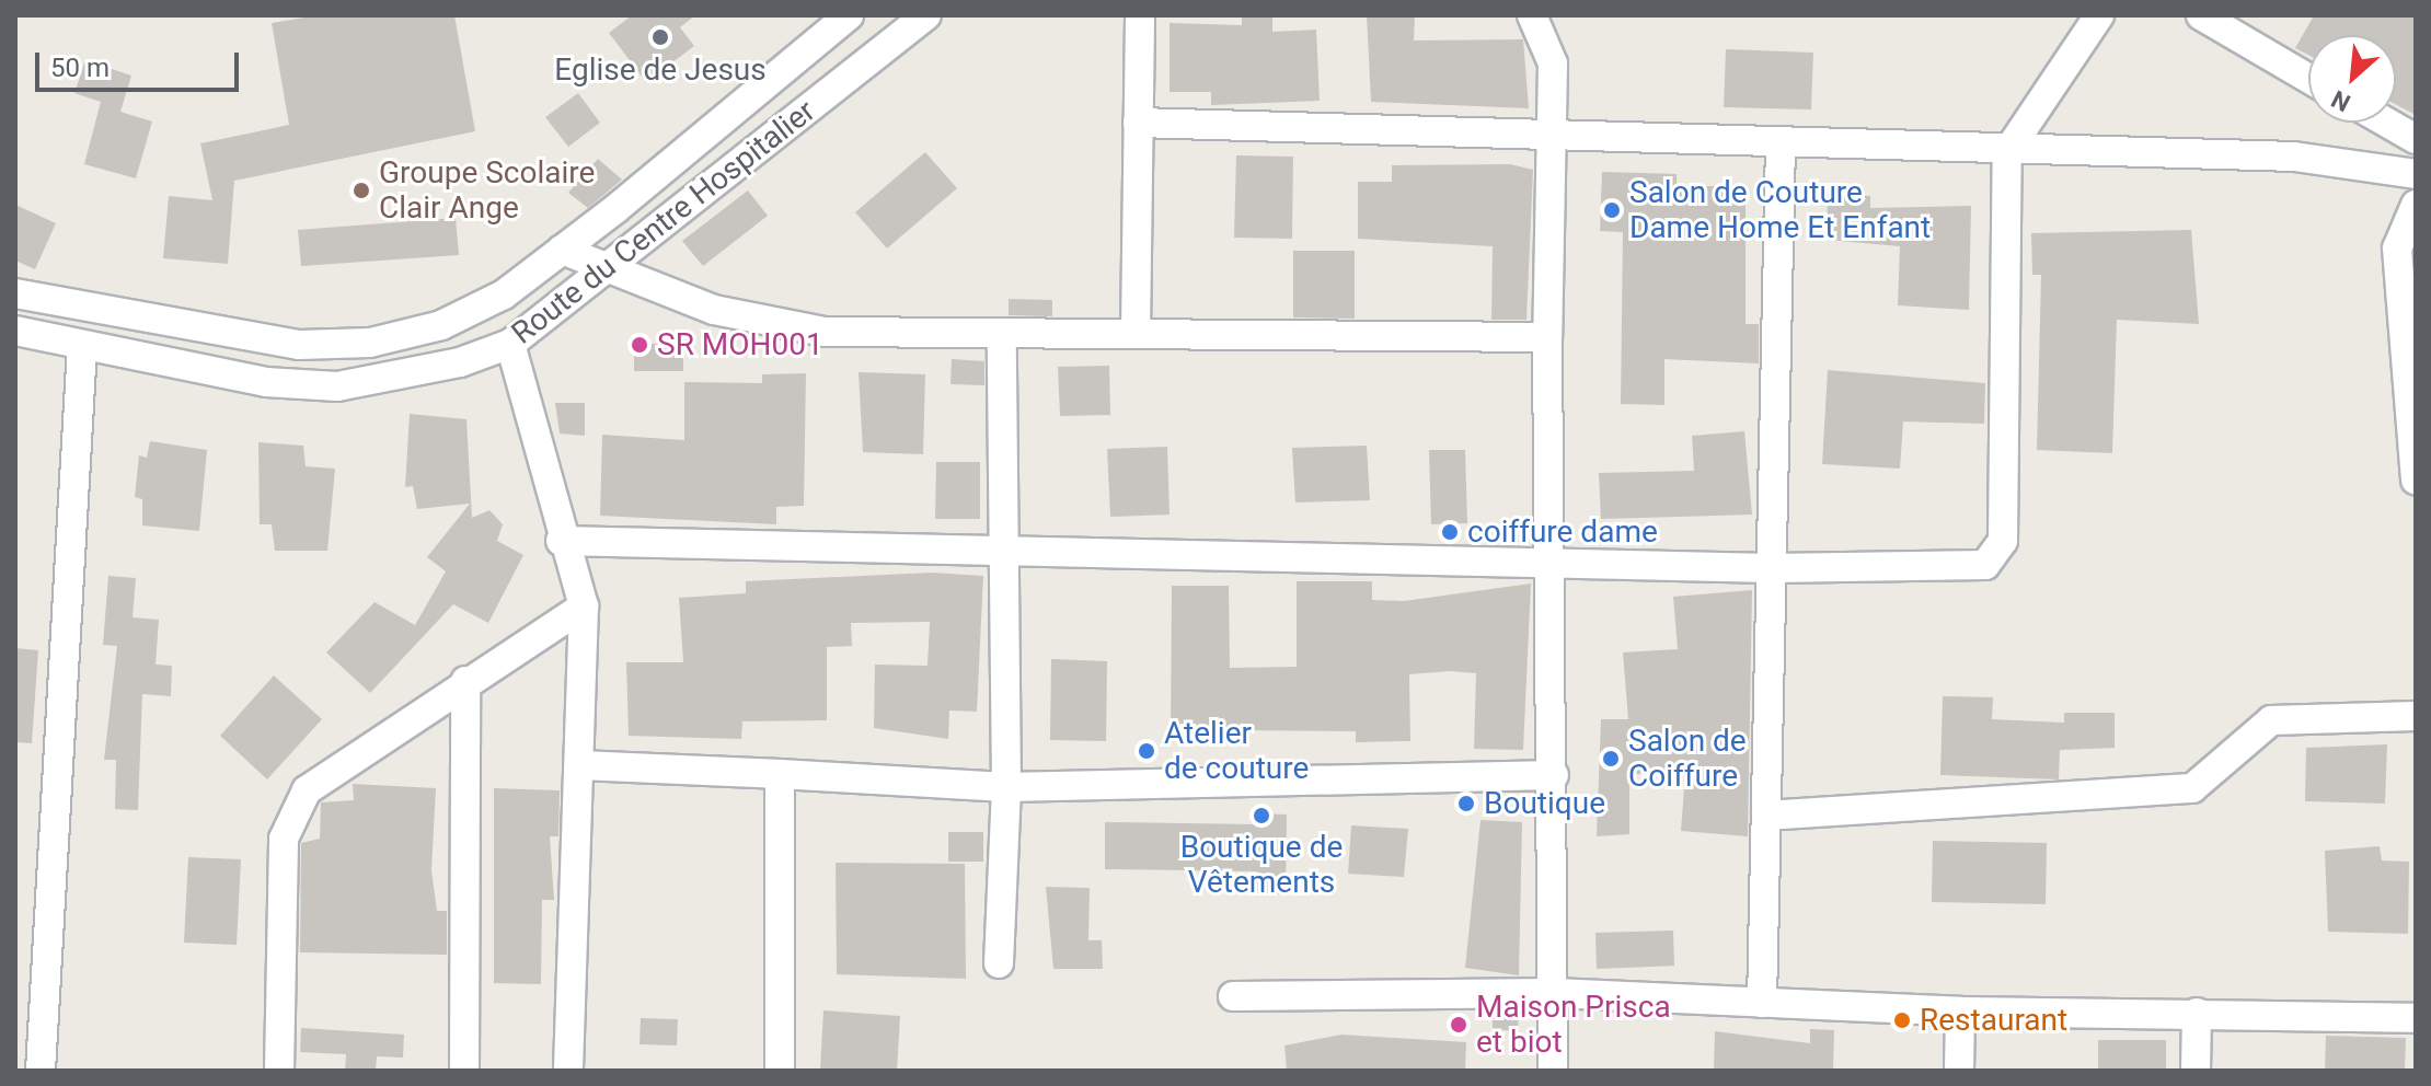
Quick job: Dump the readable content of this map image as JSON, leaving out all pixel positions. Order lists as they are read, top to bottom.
{
  "streets": {
    "street": ["Route du Centre Hospitalier"]
  },
  "places": [
    "Eglise de Jesus",
    "Groupe Scolaire Clair Ange",
    "Salon de Couture Dame Home Et Enfant",
    "SR MOH001",
    "coiffure dame",
    "Atelier de couture",
    "Salon de Coiffure",
    "Boutique",
    "Boutique de Vêtements",
    "Restaurant",
    "Maison Prisca et biot"
  ],
  "scale_bar": "50 m",
  "north": "bottom left"
}
